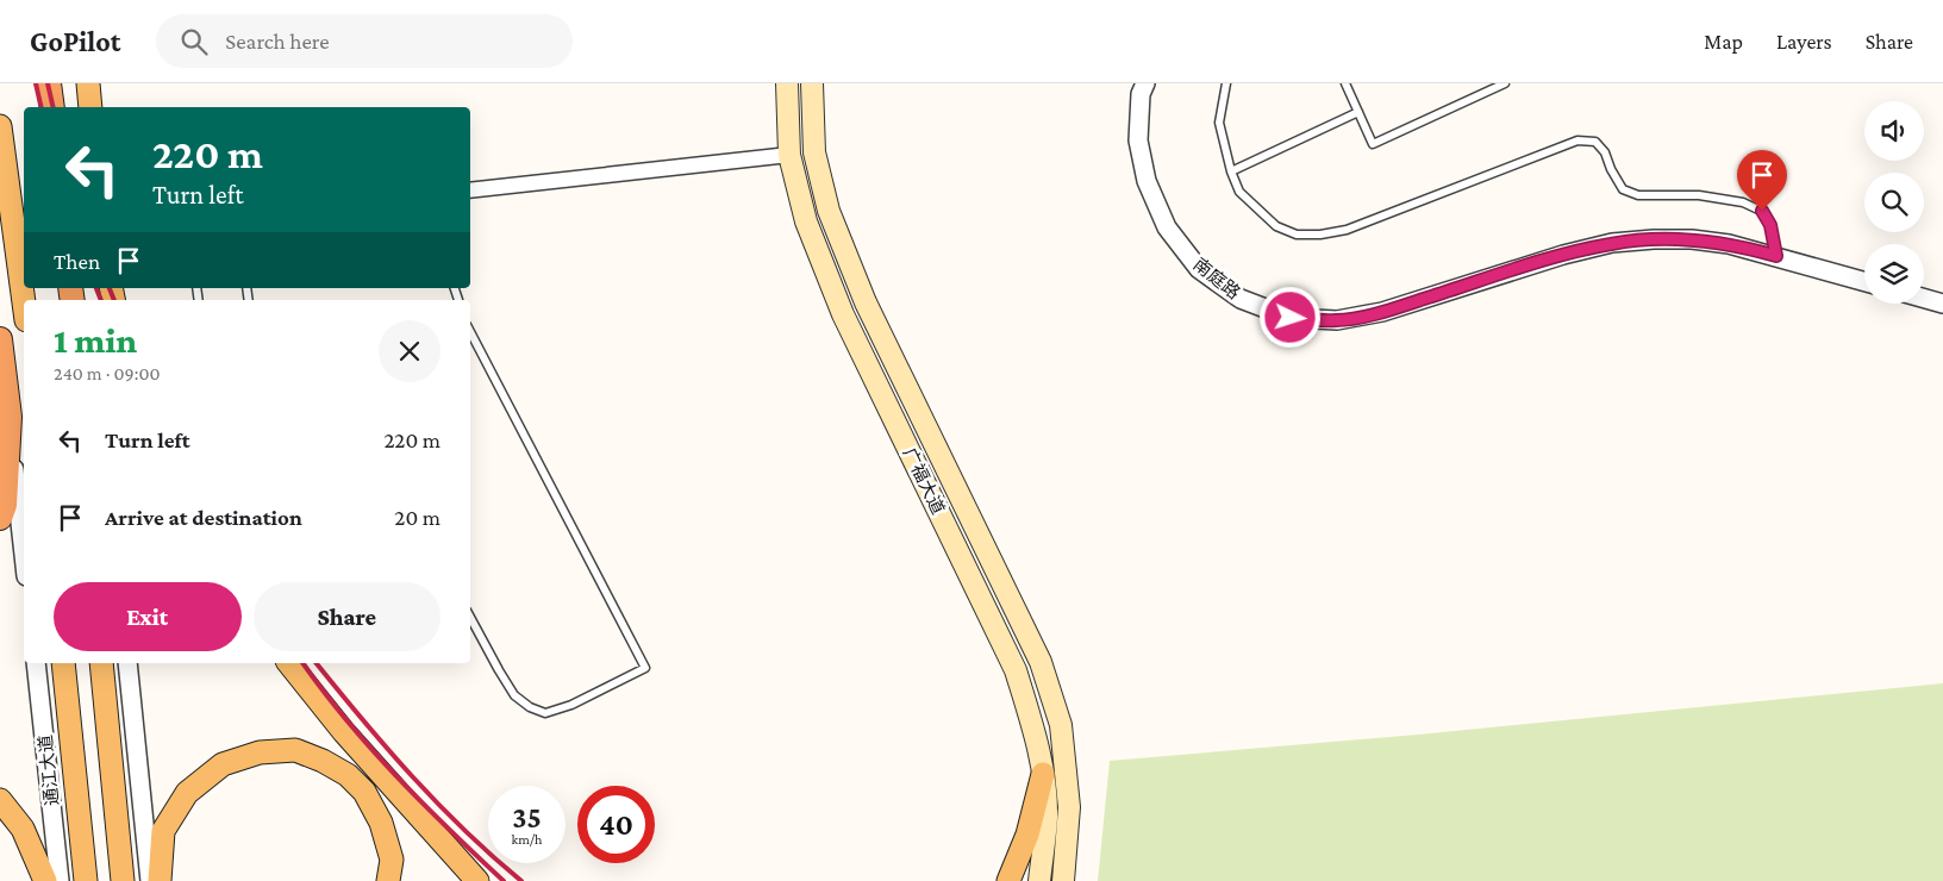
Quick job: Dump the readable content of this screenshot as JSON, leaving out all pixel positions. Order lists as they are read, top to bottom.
{
  "streets": {
    "main road": ["广福大道", "通江大道"],
    "street": ["南庭路"]
  },
  "page": {
    "header": "GoPilot",
    "search": "Search here",
    "nav": ["Map", "Layers", "Share"],
    "turn": ["220 m", "Turn left"],
    "then": "Then",
    "heading": ["1 min", "240 m · 09:00"],
    "list": [
      {
        "name": "Turn left",
        "value": "220 m"
      },
      {
        "name": "Arrive at destination",
        "value": "20 m"
      }
    ],
    "buttons": ["Exit", "Share"],
    "speed": "35 km/h",
    "limit": "40"
  }
}
